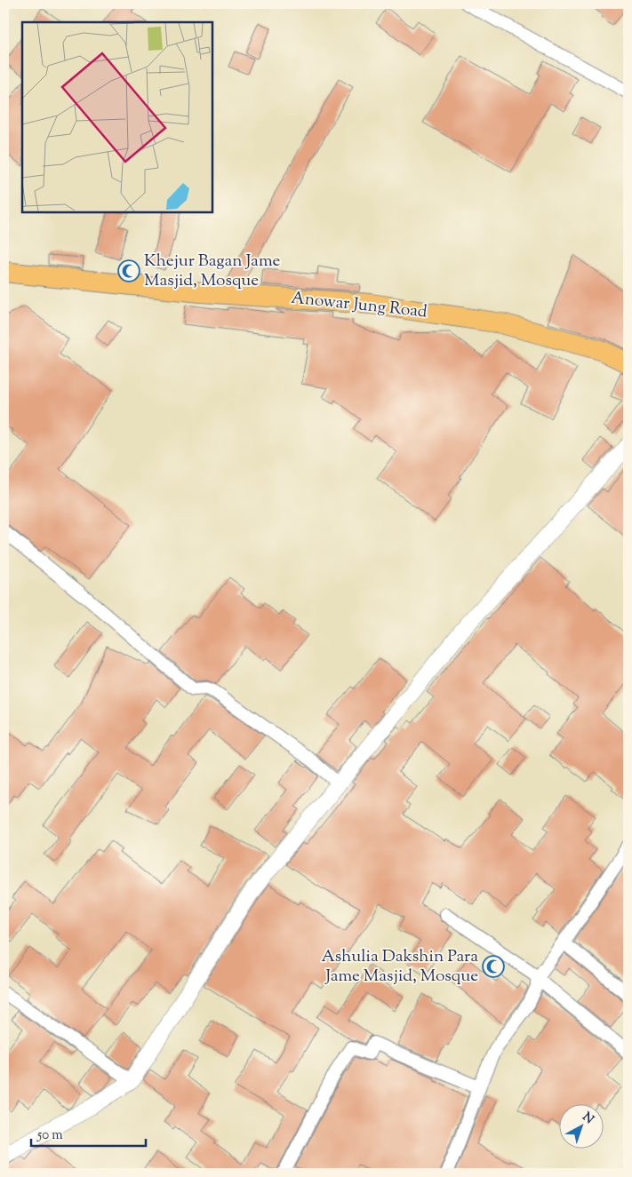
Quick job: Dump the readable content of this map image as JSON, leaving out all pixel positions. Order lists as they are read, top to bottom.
{
  "streets": {
    "highway": ["Anowar Jung Road"]
  },
  "places": {
    "mosque": ["Khejur Bagan Jame Masjid, Mosque", "Ashulia Dakshin Para Jame Masjid, Mosque"]
  },
  "scale_bar": "50 m",
  "north": "top right"
}
